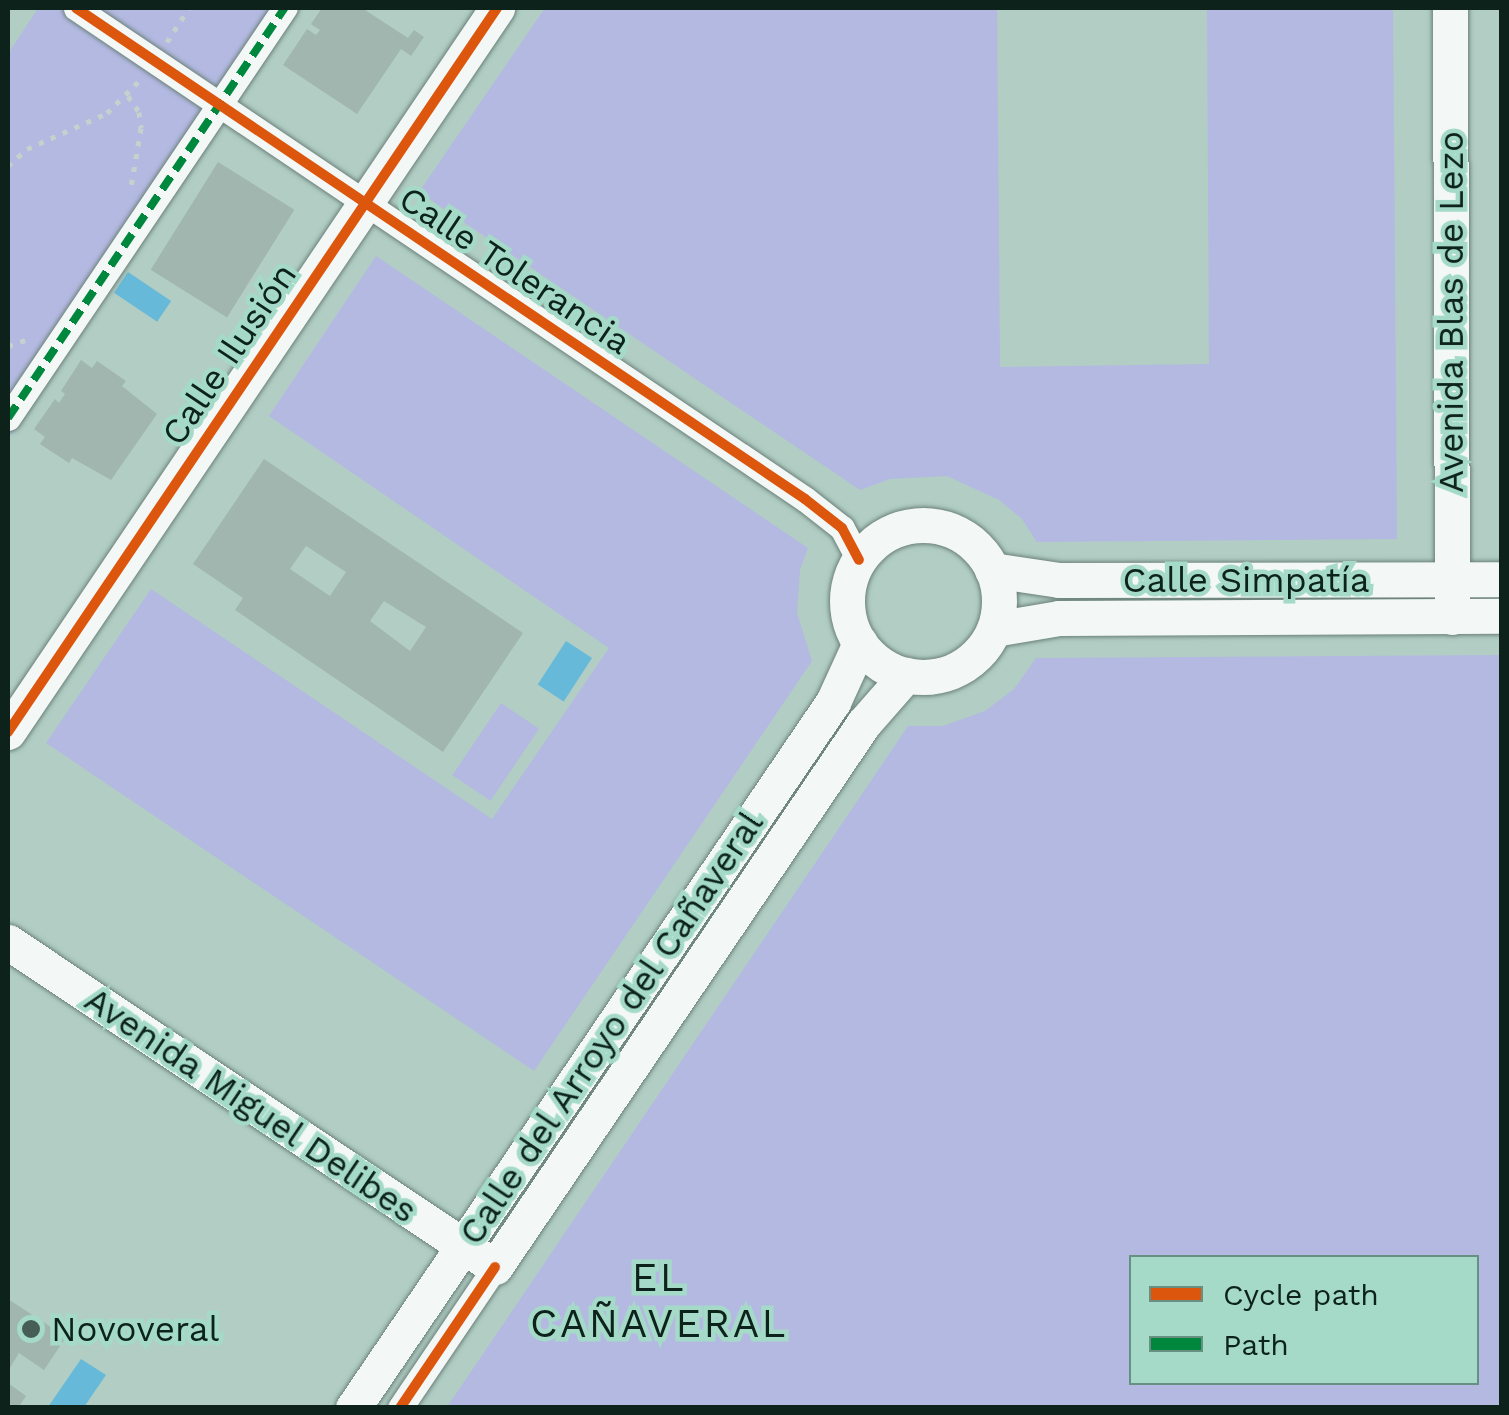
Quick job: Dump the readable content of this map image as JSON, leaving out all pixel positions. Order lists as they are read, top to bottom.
{
  "streets": {
    "main road": [
      "Avenida Blas de Lezo",
      "Calle Ilusión",
      "Calle Simpatía",
      "Calle del Arroyo del Cañaveral",
      "Avenida Miguel Delibes"
    ],
    "street": ["Calle Tolerancia"]
  },
  "crossings": [
    ["Calle Tolerancia", "Calle Ilusión"],
    ["Calle Tolerancia", "Calle Simpatía"],
    ["Calle Tolerancia", "Calle del Arroyo del Cañaveral"],
    ["Avenida Blas de Lezo", "Calle Simpatía"],
    ["Calle Simpatía", "Calle del Arroyo del Cañaveral"],
    ["Calle del Arroyo del Cañaveral", "Avenida Miguel Delibes"]
  ],
  "districts": ["EL CAÑAVERAL"],
  "places": ["Novoveral"],
  "legend": ["Cycle path", "Path"]
}
